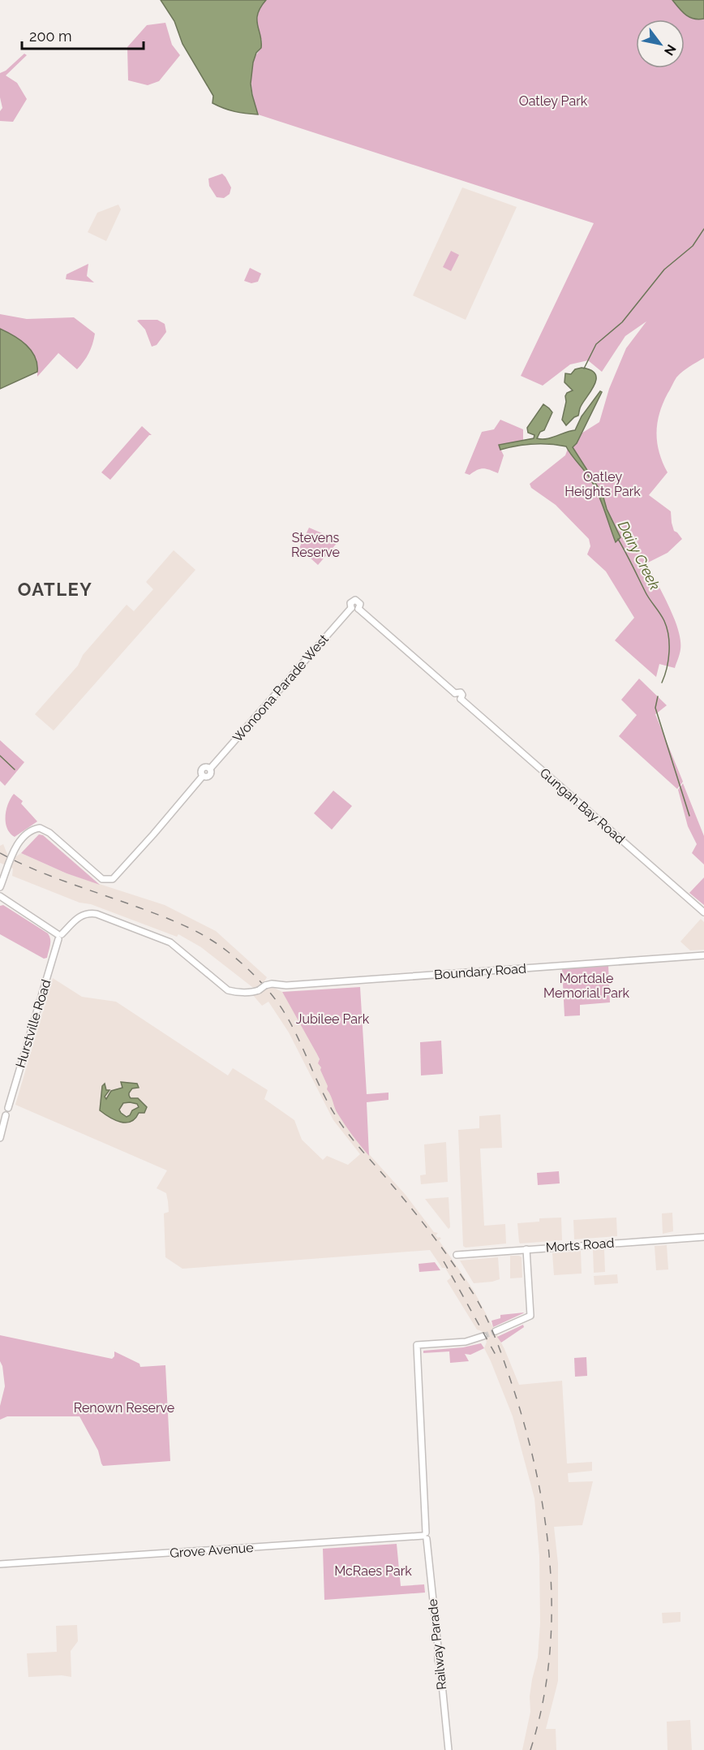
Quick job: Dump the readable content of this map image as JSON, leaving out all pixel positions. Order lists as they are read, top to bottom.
{
  "streets": {
    "street": [
      "Wonoona Parade West",
      "Gungah Bay Road",
      "Boundary Road",
      "Hurstville Road",
      "Morts Road",
      "Grove Avenue",
      "Railway Parade"
    ]
  },
  "crossings": [
    ["Wonoona Parade West", "Gungah Bay Road"],
    ["Boundary Road", "Hurstville Road"],
    ["Grove Avenue", "Railway Parade"]
  ],
  "districts": ["OATLEY"],
  "water": ["Dairy Creek"],
  "parks": [
    "Oatley Park",
    "Oatley Heights Park",
    "Stevens Reserve",
    "Mortdale Memorial Park",
    "Jubilee Park",
    "Renown Reserve",
    "McRaes Park"
  ],
  "scale_bar": "200 m",
  "north": "bottom right"
}
